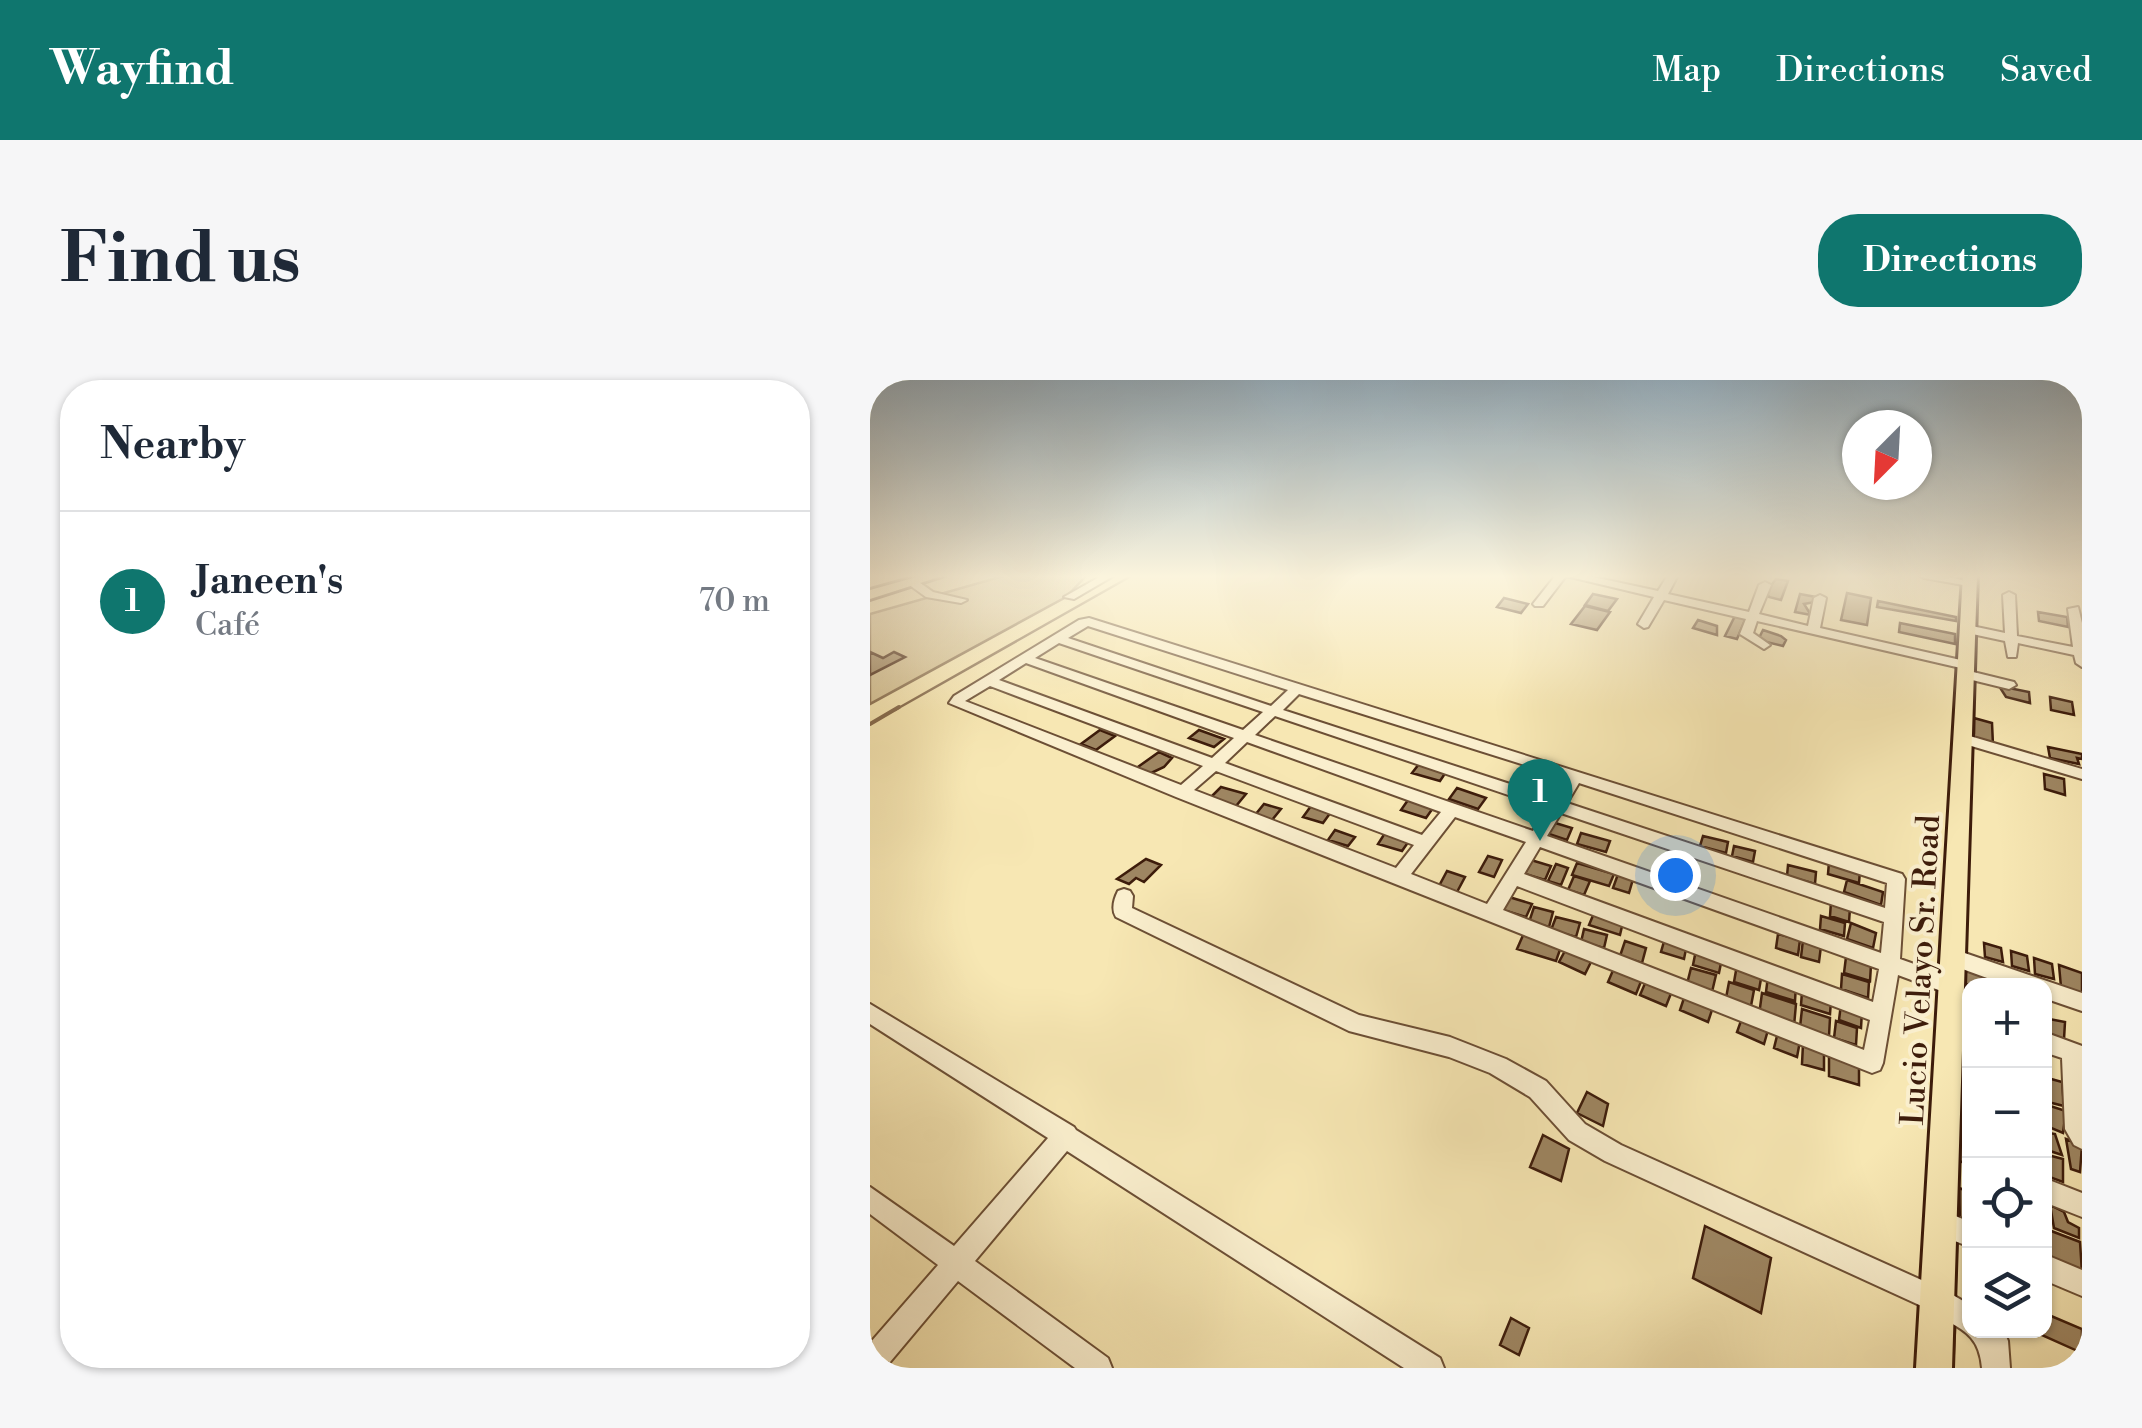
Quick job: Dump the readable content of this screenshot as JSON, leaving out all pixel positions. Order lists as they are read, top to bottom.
{
  "streets": {
    "main road": ["Lucio Velayo Sr. Road"]
  },
  "north": "bottom left",
  "page": {
    "header": "Wayfind",
    "nav": ["Map", "Directions", "Saved"],
    "buttons": "Directions",
    "title": "Find us",
    "heading": "Nearby",
    "list": [
      {
        "mark": "1",
        "name": "Janeen's",
        "note": "Café",
        "value": "70 m"
      }
    ],
    "pins": "1",
    "map_buttons": ["+", "−"]
  }
}
